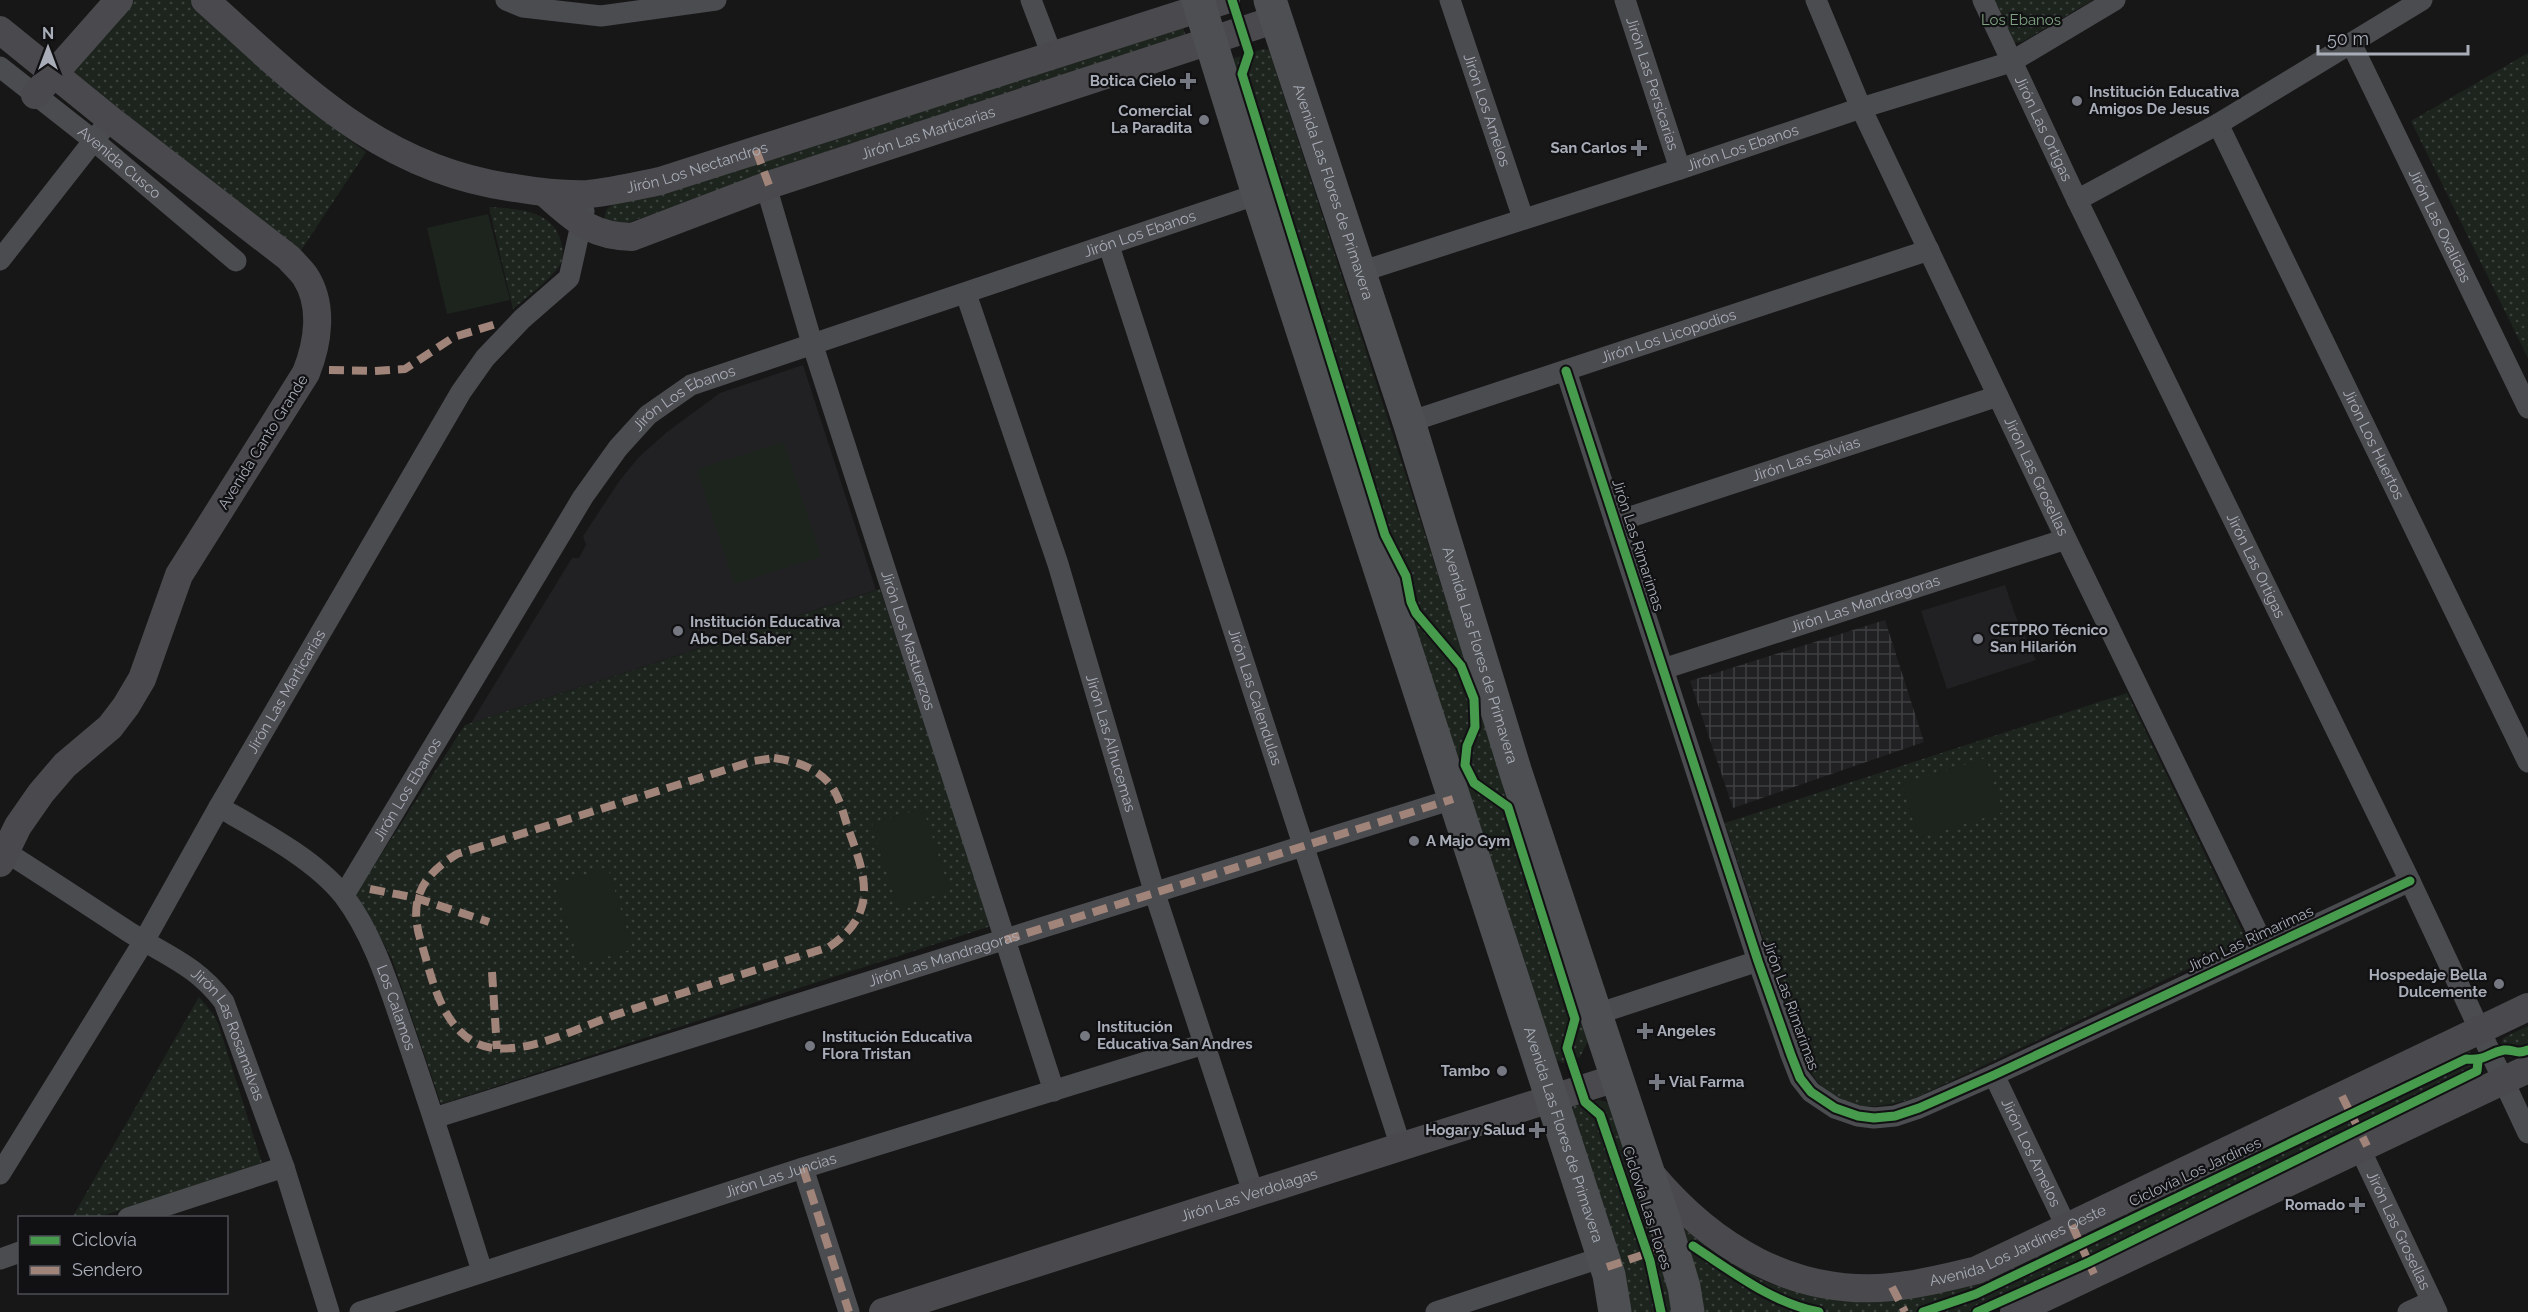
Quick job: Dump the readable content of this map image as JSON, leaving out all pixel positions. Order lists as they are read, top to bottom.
{
  "streets": {
    "main road": ["Avenida Las Flores de Primavera"],
    "street": [
      "Jirón Las Persicarias",
      "Jirón Los Amelos",
      "Jirón Las Ortigas",
      "Jirón Las Marticarias",
      "Jirón Los Ebanos",
      "Avenida Cusco",
      "Jirón Los Nectandros",
      "Jirón Las Oxalidas",
      "Jirón Los Licopodios",
      "Avenida Canto Grande",
      "Jirón Los Huertos",
      "Jirón Las Salvias",
      "Jirón Las Grosellas",
      "Jirón Las Rimarimas",
      "Jirón Las Mandragoras",
      "Jirón Los Mastuerzos",
      "Jirón Las Calendulas",
      "Jirón Las Alhucemas",
      "Los Calamos",
      "Jirón Las Rosamalvas",
      "Jirón Las Juncias",
      "Jirón Las Verdolagas",
      "Avenida Los Jardines Oeste"
    ],
    "cycle path": ["Ciclovía Los Jardines", "Ciclovía Las Flores"]
  },
  "crossings": [
    ["Jirón Las Persicarias", "Jirón Los Ebanos"],
    ["Jirón Los Amelos", "Jirón Los Ebanos"],
    ["Jirón Los Amelos", "Jirón Las Rimarimas"],
    ["Jirón Los Amelos", "Avenida Los Jardines Oeste"],
    ["Jirón Las Ortigas", "Jirón Los Ebanos"],
    ["Jirón Las Ortigas", "Jirón Las Rimarimas"],
    ["Jirón Las Ortigas", "Avenida Los Jardines Oeste"],
    ["Jirón Las Marticarias", "Jirón Los Nectandros"],
    ["Jirón Las Marticarias", "Avenida Las Flores de Primavera"],
    ["Jirón Las Marticarias", "Jirón Los Mastuerzos"],
    ["Jirón Las Marticarias", "Los Calamos"],
    ["Jirón Las Marticarias", "Jirón Las Rosamalvas"],
    ["Jirón Los Ebanos", "Avenida Las Flores de Primavera"],
    ["Jirón Los Ebanos", "Jirón Las Grosellas"],
    ["Jirón Los Ebanos", "Jirón Los Mastuerzos"],
    ["Jirón Los Ebanos", "Jirón Las Calendulas"],
    ["Jirón Los Ebanos", "Jirón Las Alhucemas"],
    ["Jirón Los Ebanos", "Los Calamos"],
    ["Avenida Cusco", "Avenida Canto Grande"],
    ["Jirón Los Nectandros", "Avenida Las Flores de Primavera"],
    ["Avenida Las Flores de Primavera", "Jirón Los Licopodios"],
    ["Avenida Las Flores de Primavera", "Jirón Las Rimarimas"],
    ["Avenida Las Flores de Primavera", "Jirón Las Mandragoras"],
    ["Avenida Las Flores de Primavera", "Jirón Las Verdolagas"],
    ["Avenida Las Flores de Primavera", "Avenida Los Jardines Oeste"],
    ["Jirón Los Licopodios", "Jirón Las Grosellas"],
    ["Jirón Los Licopodios", "Jirón Las Rimarimas"],
    ["Avenida Canto Grande", "Jirón Las Rosamalvas"],
    ["Jirón Las Salvias", "Jirón Las Grosellas"],
    ["Jirón Las Salvias", "Jirón Las Rimarimas"],
    ["Jirón Las Grosellas", "Jirón Las Rimarimas"],
    ["Jirón Las Grosellas", "Jirón Las Mandragoras"],
    ["Jirón Las Rimarimas", "Jirón Las Mandragoras"],
    ["Jirón Las Mandragoras", "Jirón Los Mastuerzos"],
    ["Jirón Las Mandragoras", "Jirón Las Calendulas"],
    ["Jirón Las Mandragoras", "Jirón Las Alhucemas"],
    ["Jirón Las Mandragoras", "Los Calamos"],
    ["Jirón Los Mastuerzos", "Jirón Las Juncias"],
    ["Jirón Las Calendulas", "Jirón Las Verdolagas"],
    ["Jirón Las Alhucemas", "Jirón Las Juncias"],
    ["Jirón Las Alhucemas", "Jirón Las Verdolagas"],
    ["Los Calamos", "Jirón Las Juncias"]
  ],
  "parks": ["Los Ebanos"],
  "places": {
    "health": [
      "Botica Cielo",
      "San Carlos",
      "Angeles",
      "Vial Farma",
      "Hogar y Salud",
      "Romado"
    ],
    "other": [
      "Institución Educativa Amigos De Jesus",
      "Comercial La Paradita",
      "Institución Educativa Abc Del Saber",
      "CETPRO Técnico San Hilarión",
      "A Majo Gym",
      "Hospedaje Bella Dulcemente",
      "Institución Educativa San Andres",
      "Institución Educativa Flora Tristan",
      "Tambo"
    ]
  },
  "legend": ["Ciclovía", "Sendero"],
  "scale_bar": "50 m",
  "north": "top"
}
